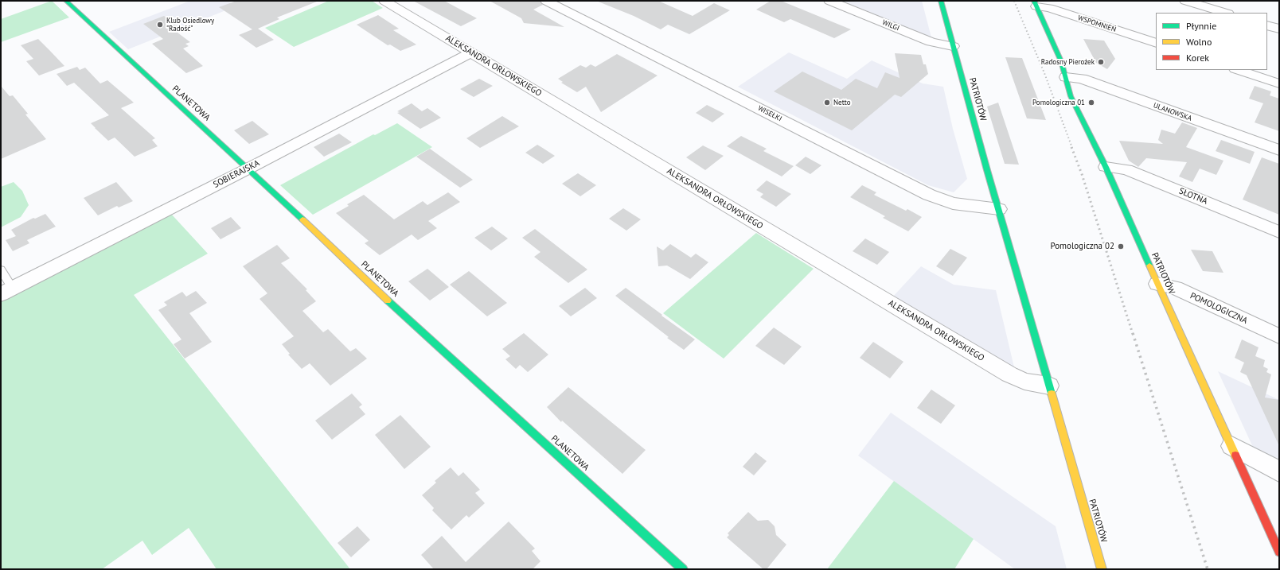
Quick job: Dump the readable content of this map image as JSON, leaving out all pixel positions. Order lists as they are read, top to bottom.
{
  "streets": {
    "main road": ["PATRIOTÓW", "PLANETOWA"],
    "street": [
      "WSPOMNIEŃ",
      "WILGI",
      "ALEKSANDRA ORŁOWSKIEGO",
      "ULANOWSKA",
      "WISEŁKI",
      "SOBIERAJSKA",
      "SŁOTNA",
      "POMOLOGICZNA"
    ]
  },
  "crossings": [
    ["WSPOMNIEŃ", "PATRIOTÓW"],
    ["WILGI", "PATRIOTÓW"],
    ["ALEKSANDRA ORŁOWSKIEGO", "PATRIOTÓW"],
    ["ALEKSANDRA ORŁOWSKIEGO", "SOBIERAJSKA"],
    ["PATRIOTÓW", "ULANOWSKA"],
    ["PATRIOTÓW", "WISEŁKI"],
    ["PATRIOTÓW", "SŁOTNA"],
    ["PATRIOTÓW", "POMOLOGICZNA"],
    ["PLANETOWA", "SOBIERAJSKA"]
  ],
  "places": [
    "Klub Osiedlowy \"Radość\"",
    "Radosny Pierożek",
    "Netto",
    "Pomologiczna 01",
    "Pomologiczna 02"
  ],
  "legend": ["Płynnie", "Wolno", "Korek"]
}
